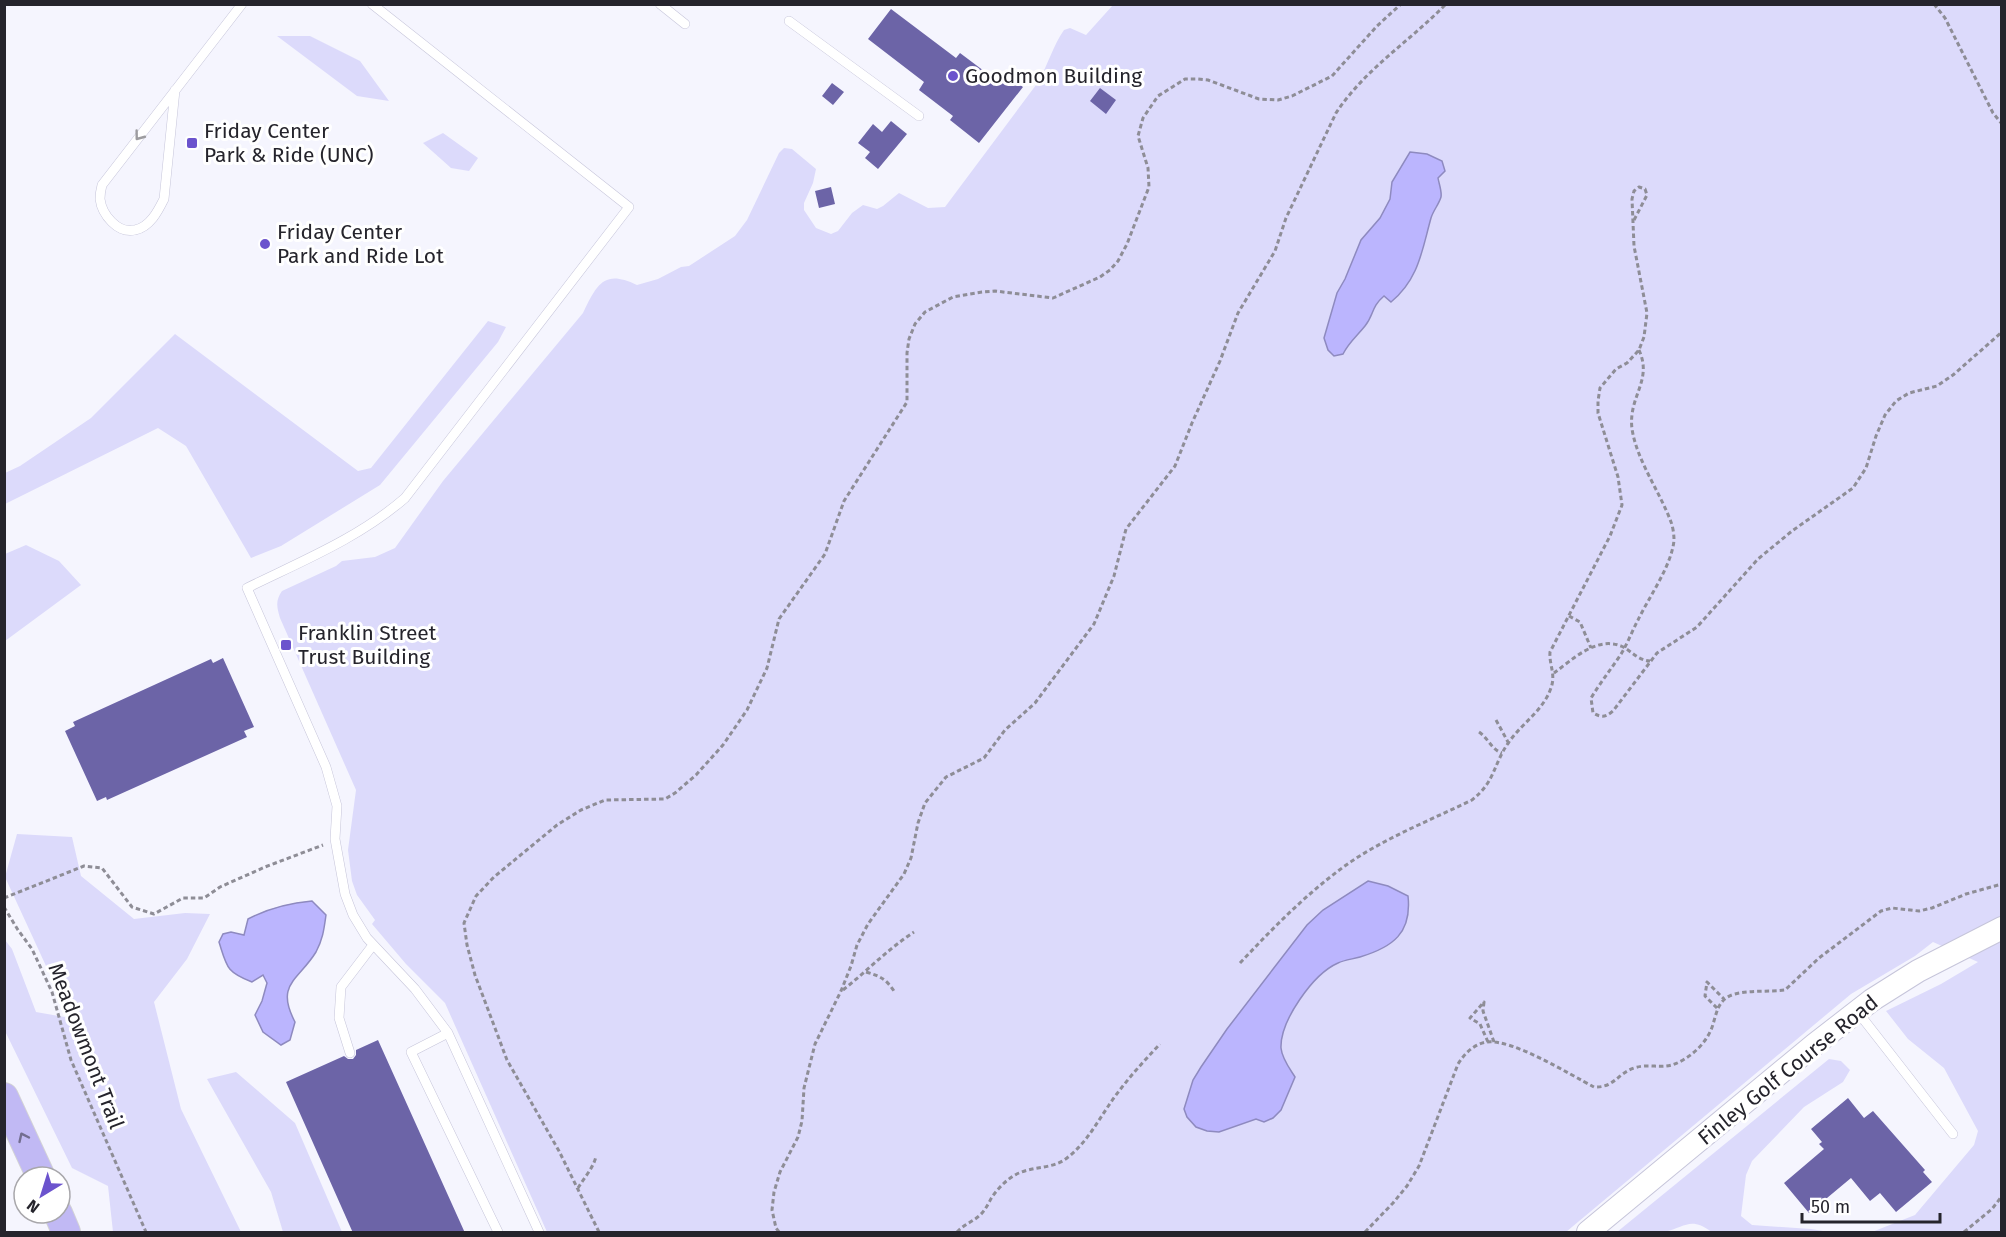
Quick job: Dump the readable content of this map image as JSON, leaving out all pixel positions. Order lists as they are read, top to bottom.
{
  "streets": {
    "street": ["Finley Golf Course Road"],
    "path": ["Meadowmont Trail"]
  },
  "places": {
    "other": ["Goodmon Building", "Friday Center Park and Ride Lot"],
    "transit": ["Friday Center Park & Ride (UNC)", "Franklin Street Trust Building"]
  },
  "scale_bar": "50 m",
  "north": "bottom left"
}
